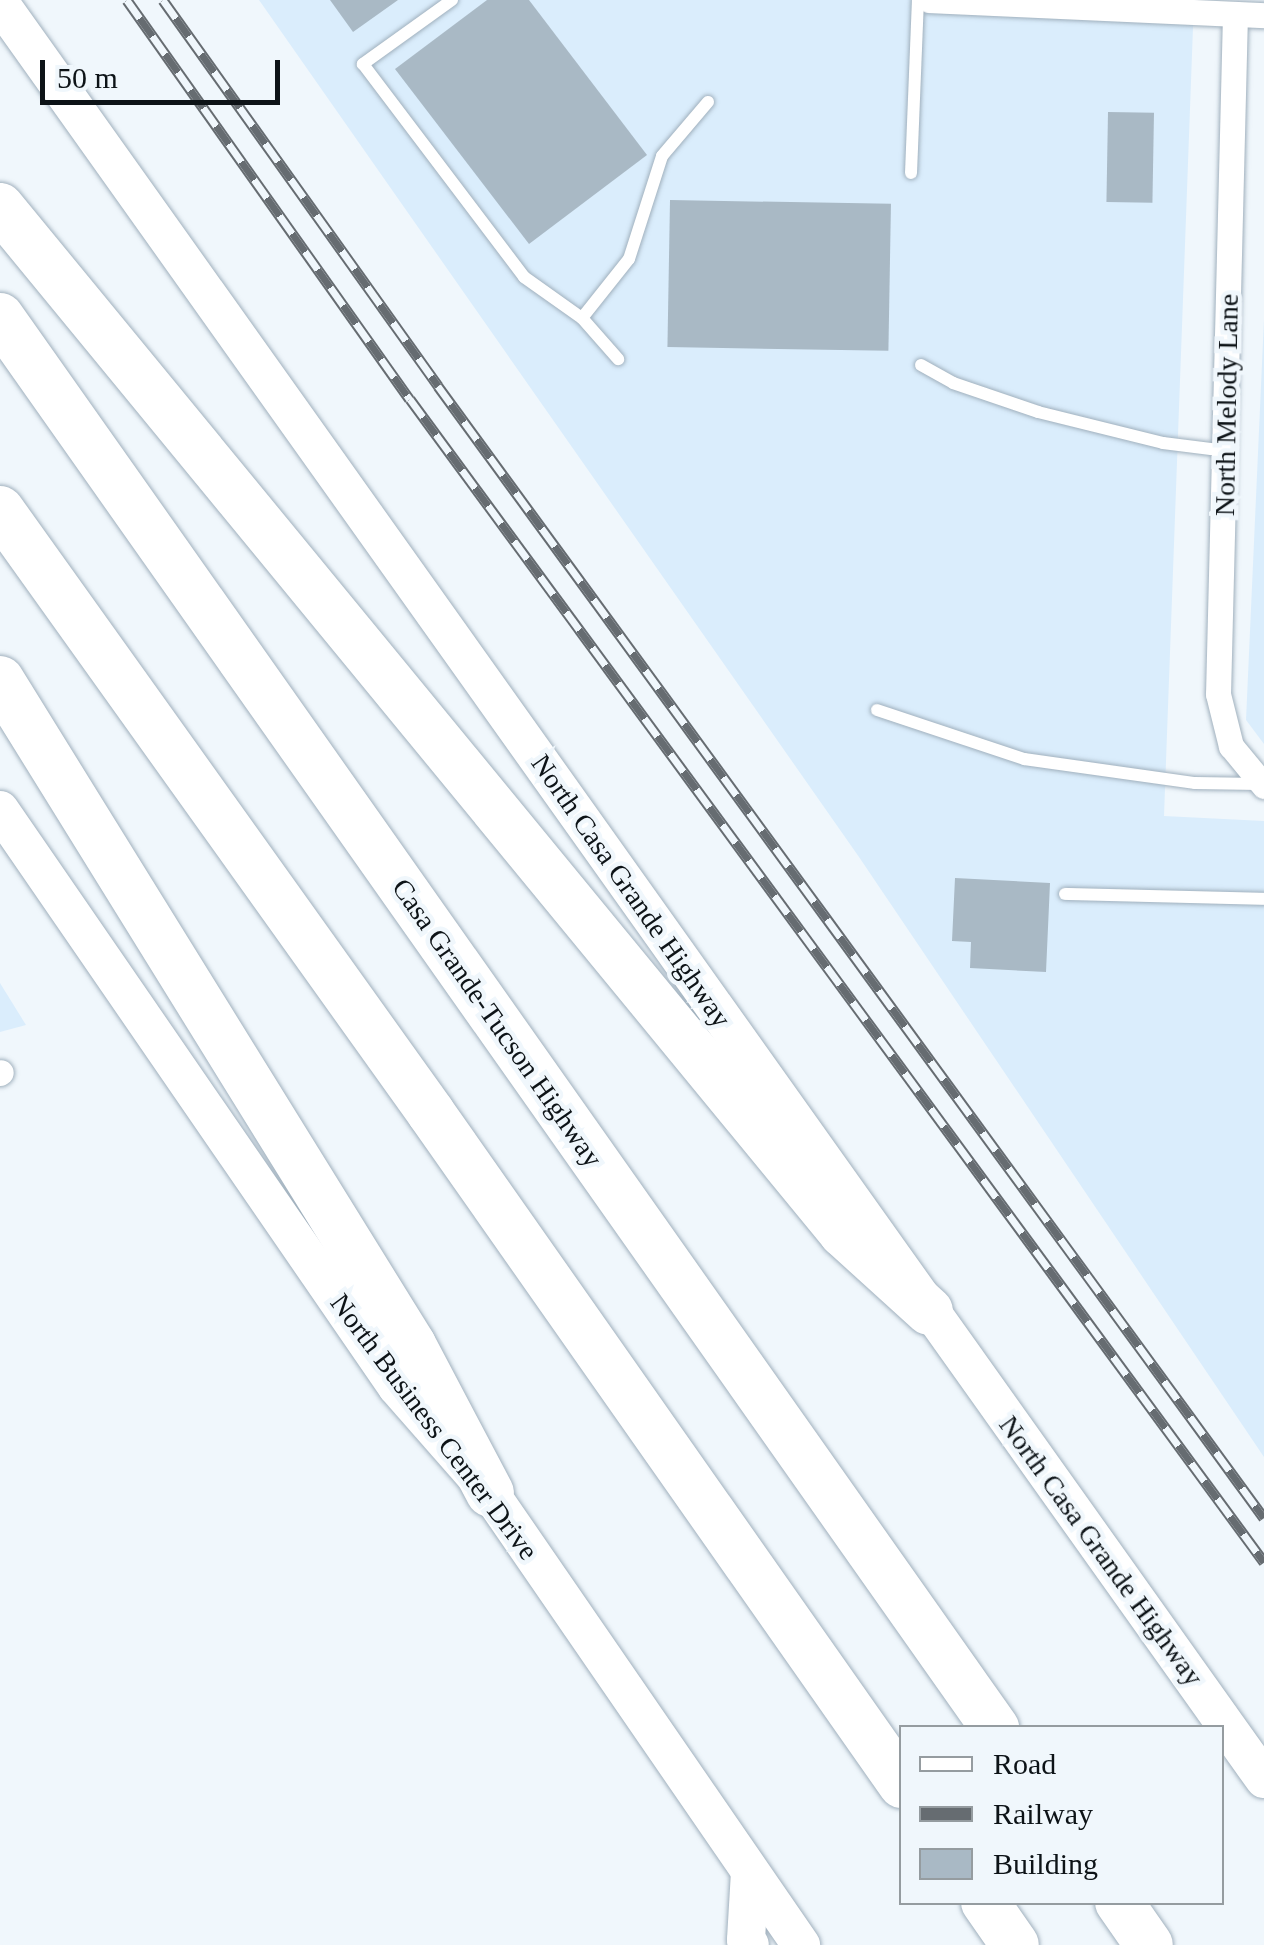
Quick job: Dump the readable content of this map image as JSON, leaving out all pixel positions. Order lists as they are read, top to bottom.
{
  "streets": {
    "highway": ["Casa Grande-Tucson Highway"],
    "main road": ["North Casa Grande Highway", "North Business Center Drive"],
    "street": ["North Melody Lane"]
  },
  "legend": ["Road", "Railway", "Building"],
  "scale_bar": "50 m"
}
